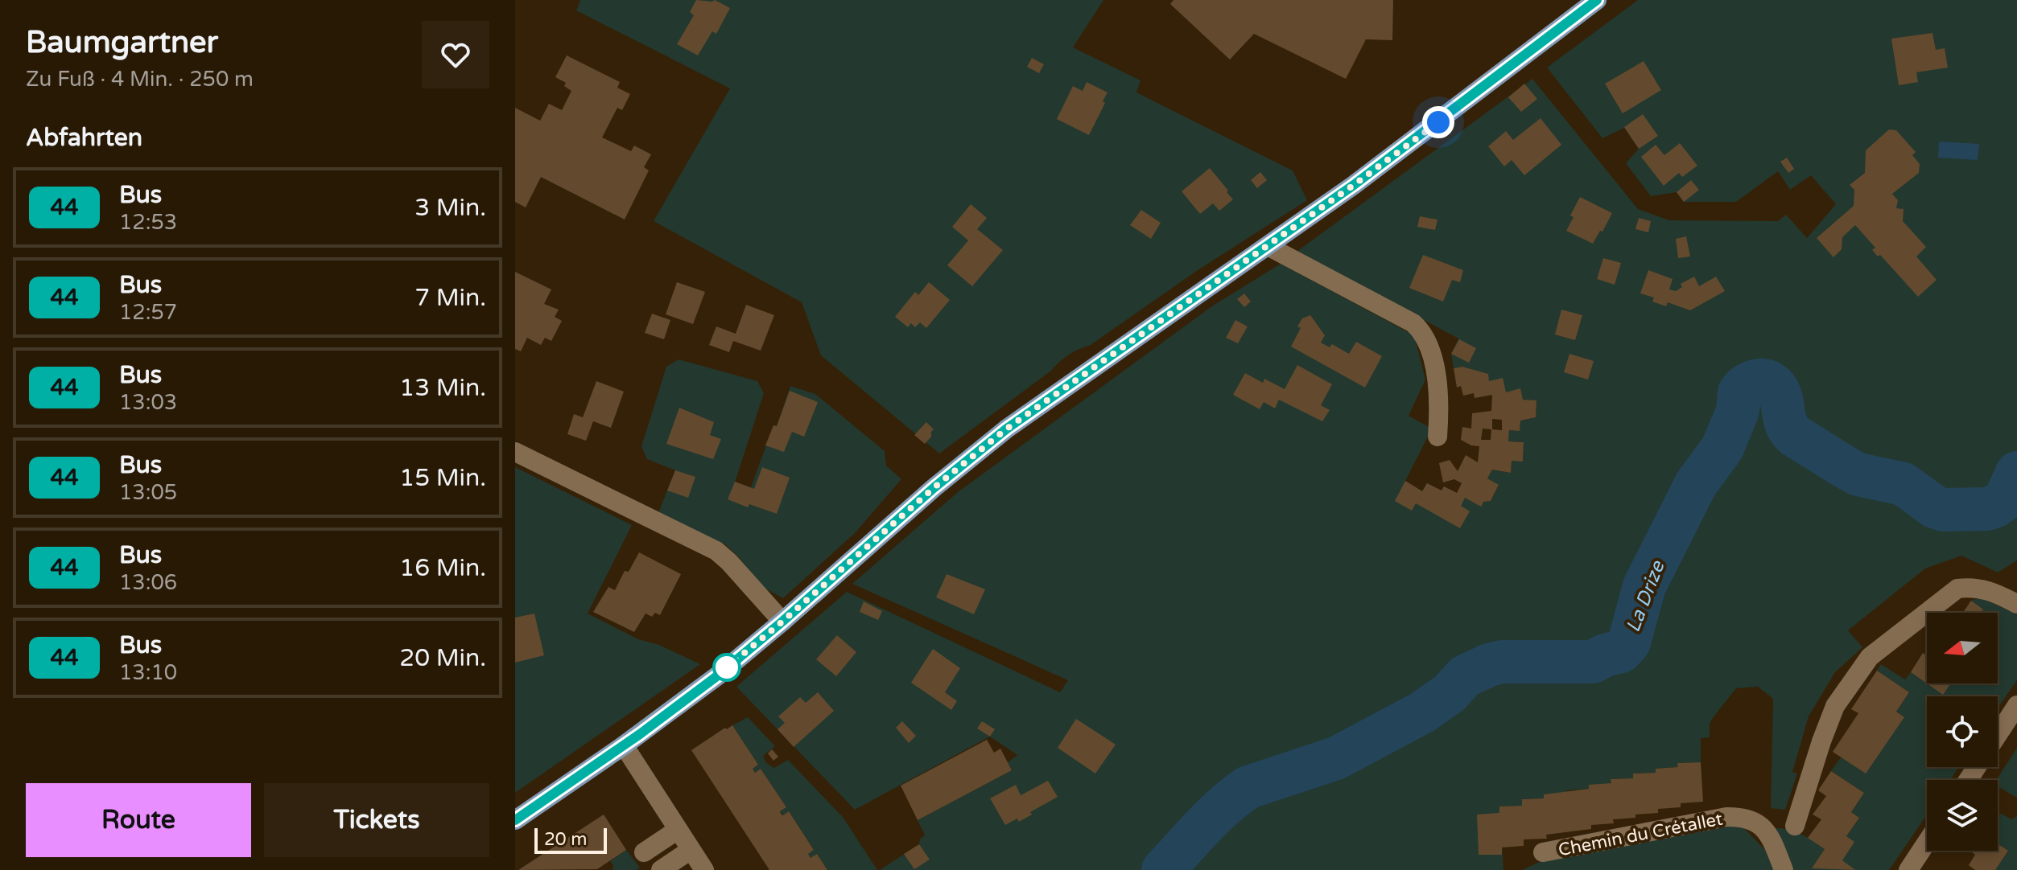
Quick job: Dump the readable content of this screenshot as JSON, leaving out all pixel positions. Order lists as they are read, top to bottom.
{
  "streets": {
    "street": ["Chemin du Crétallet"]
  },
  "water": ["La Drize"],
  "lines": ["bus line 44"],
  "scale_bar": "20 m",
  "north": "left",
  "page": {
    "heading": [
      ["Baumgartner", "Zu Fuß · 4 Min. · 250 m"],
      "Abfahrten"
    ],
    "list": [
      {
        "mark": "44",
        "name": "Bus",
        "note": "12:53",
        "value": "3 Min."
      },
      {
        "mark": "44",
        "name": "Bus",
        "note": "12:57",
        "value": "7 Min."
      },
      {
        "mark": "44",
        "name": "Bus",
        "note": "13:03",
        "value": "13 Min."
      },
      {
        "mark": "44",
        "name": "Bus",
        "note": "13:05",
        "value": "15 Min."
      },
      {
        "mark": "44",
        "name": "Bus",
        "note": "13:06",
        "value": "16 Min."
      },
      {
        "mark": "44",
        "name": "Bus",
        "note": "13:10",
        "value": "20 Min."
      }
    ],
    "buttons": ["Route", "Tickets"],
    "scale": "20 m"
  }
}
